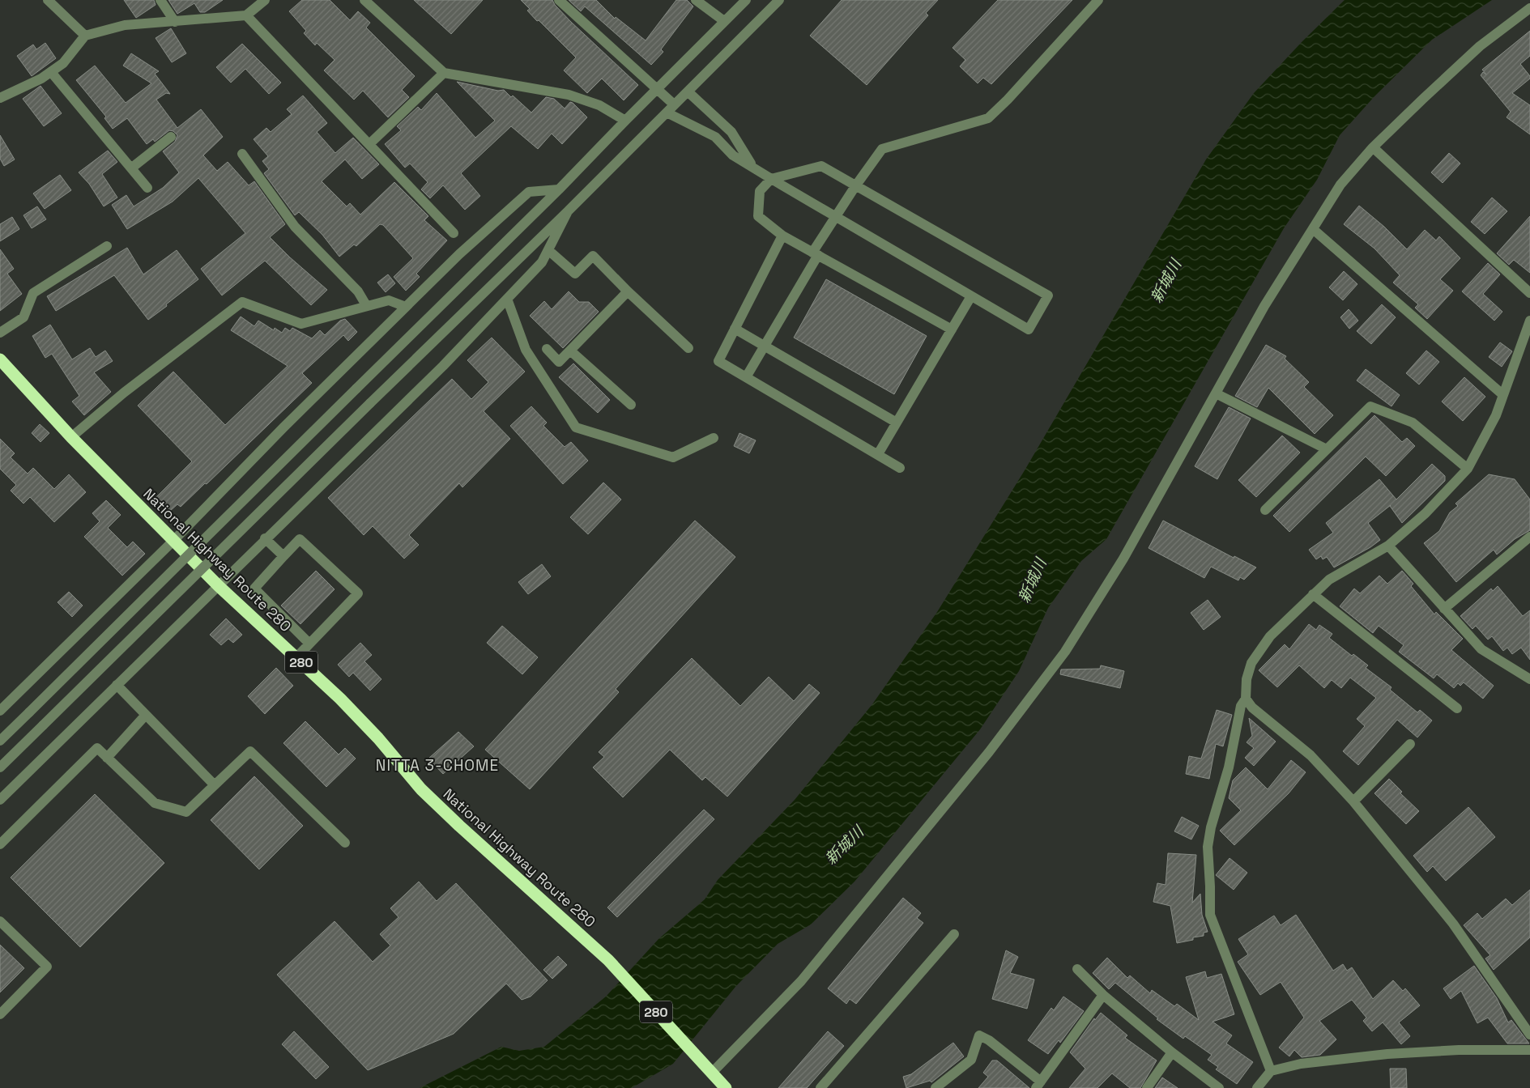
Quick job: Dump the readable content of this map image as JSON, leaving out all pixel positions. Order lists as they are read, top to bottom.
{
  "streets": {
    "highway": ["National Highway Route 280", "280"]
  },
  "districts": ["NITTA 3-CHOME"],
  "water": ["新城川"]
}
